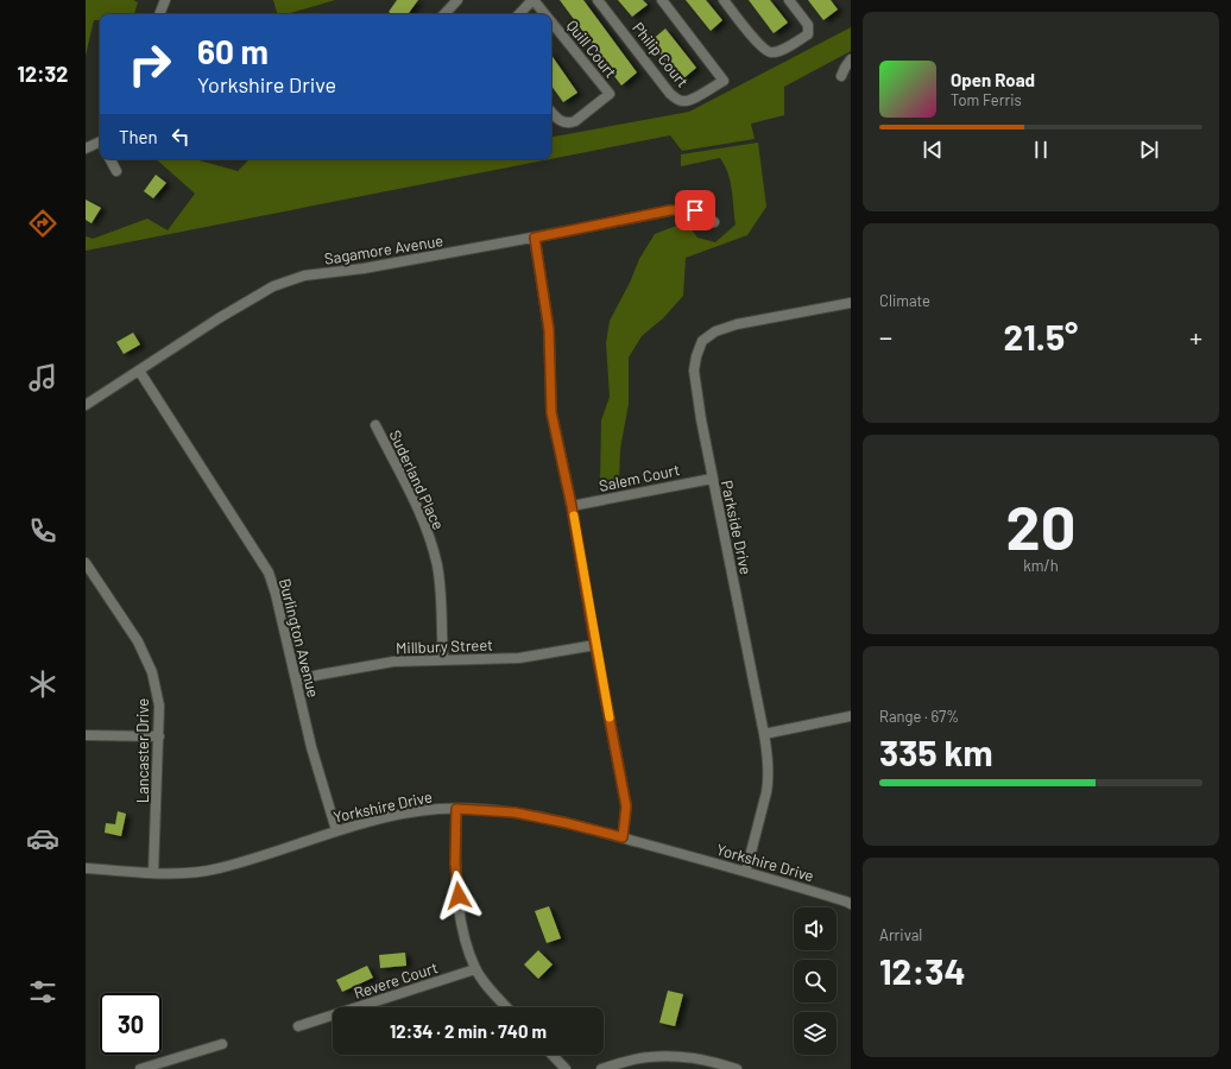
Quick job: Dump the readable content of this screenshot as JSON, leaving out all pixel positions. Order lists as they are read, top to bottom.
{
  "streets": {
    "street": [
      "Quill Court",
      "Philip Court",
      "Sagamore Avenue",
      "Salem Court",
      "Suderland Place",
      "Parkside Drive",
      "Burlington Avenue",
      "Millbury Street",
      "Lancaster Drive",
      "Yorkshire Drive",
      "Revere Court"
    ]
  },
  "crossings": [
    ["Sagamore Avenue", "Burlington Avenue"],
    ["Salem Court", "Parkside Drive"],
    ["Suderland Place", "Millbury Street"],
    ["Parkside Drive", "Yorkshire Drive"],
    ["Burlington Avenue", "Millbury Street"],
    ["Burlington Avenue", "Yorkshire Drive"],
    ["Lancaster Drive", "Yorkshire Drive"]
  ],
  "page": {
    "tabs": "12:32",
    "turn": ["60 m", "Yorkshire Drive"],
    "song": ["Open Road", "Tom Ferris"],
    "then": "Then",
    "tile": [
      "Climate",
      ["20", "km/h"],
      ["Range · 67%", "335 km"],
      ["Arrival", "12:34"]
    ],
    "heat": ["−", "21.5°", "+"],
    "limit": "30",
    "trip": "12:34 · 2 min · 740 m"
  }
}
